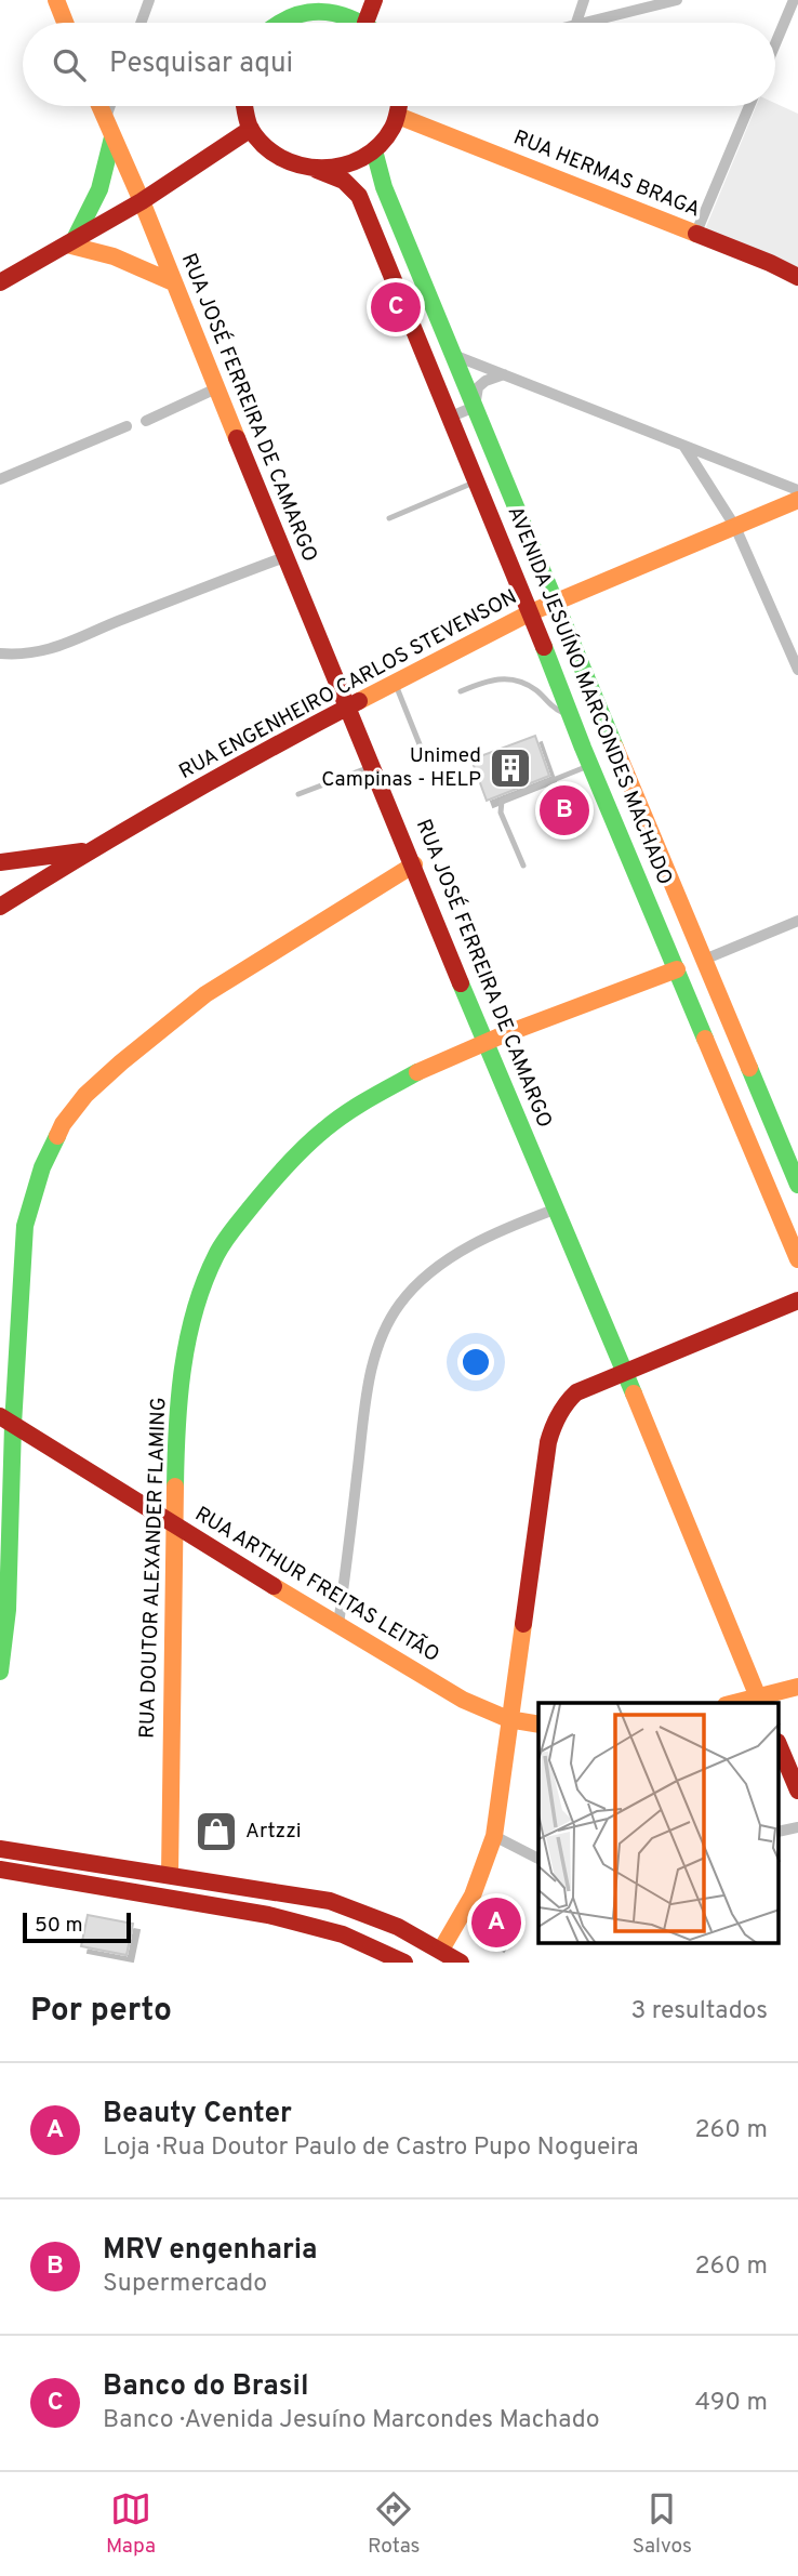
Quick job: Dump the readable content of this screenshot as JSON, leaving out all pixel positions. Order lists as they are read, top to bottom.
{
  "streets": {
    "street": [
      "RUA HERMAS BRAGA",
      "RUA JOSÉ FERREIRA DE CAMARGO",
      "RUA ENGENHEIRO CARLOS STEVENSON",
      "AVENIDA JESUÍNO MARCONDES MACHADO",
      "RUA DOUTOR ALEXANDER FLAMING",
      "RUA ARTHUR FREITAS LEITÃO"
    ]
  },
  "crossings": [
    ["RUA JOSÉ FERREIRA DE CAMARGO", "RUA ENGENHEIRO CARLOS STEVENSON"],
    ["RUA JOSÉ FERREIRA DE CAMARGO", "RUA DOUTOR ALEXANDER FLAMING"],
    ["RUA ENGENHEIRO CARLOS STEVENSON", "AVENIDA JESUÍNO MARCONDES MACHADO"],
    ["AVENIDA JESUÍNO MARCONDES MACHADO", "RUA DOUTOR ALEXANDER FLAMING"],
    ["RUA DOUTOR ALEXANDER FLAMING", "RUA ARTHUR FREITAS LEITÃO"]
  ],
  "places": {
    "building": ["Unimed Campinas - HELP"],
    "shop": ["Artzzi"]
  },
  "scale_bar": "50 m",
  "page": {
    "search": "Pesquisar aqui",
    "pins": ["C", "B", "A"],
    "scale": "50 m",
    "heading": ["Por perto", "3 resultados"],
    "list": [
      {
        "mark": "A",
        "name": "Beauty Center",
        "note": "Loja · Rua Doutor Paulo de Castro Pupo Nogueira",
        "value": "260 m"
      },
      {
        "mark": "B",
        "name": "MRV engenharia",
        "note": "Supermercado",
        "value": "260 m"
      },
      {
        "mark": "C",
        "name": "Banco do Brasil",
        "note": "Banco · Avenida Jesuíno Marcondes Machado",
        "value": "490 m"
      }
    ],
    "nav": ["Mapa", "Rotas", "Salvos"]
  }
}
